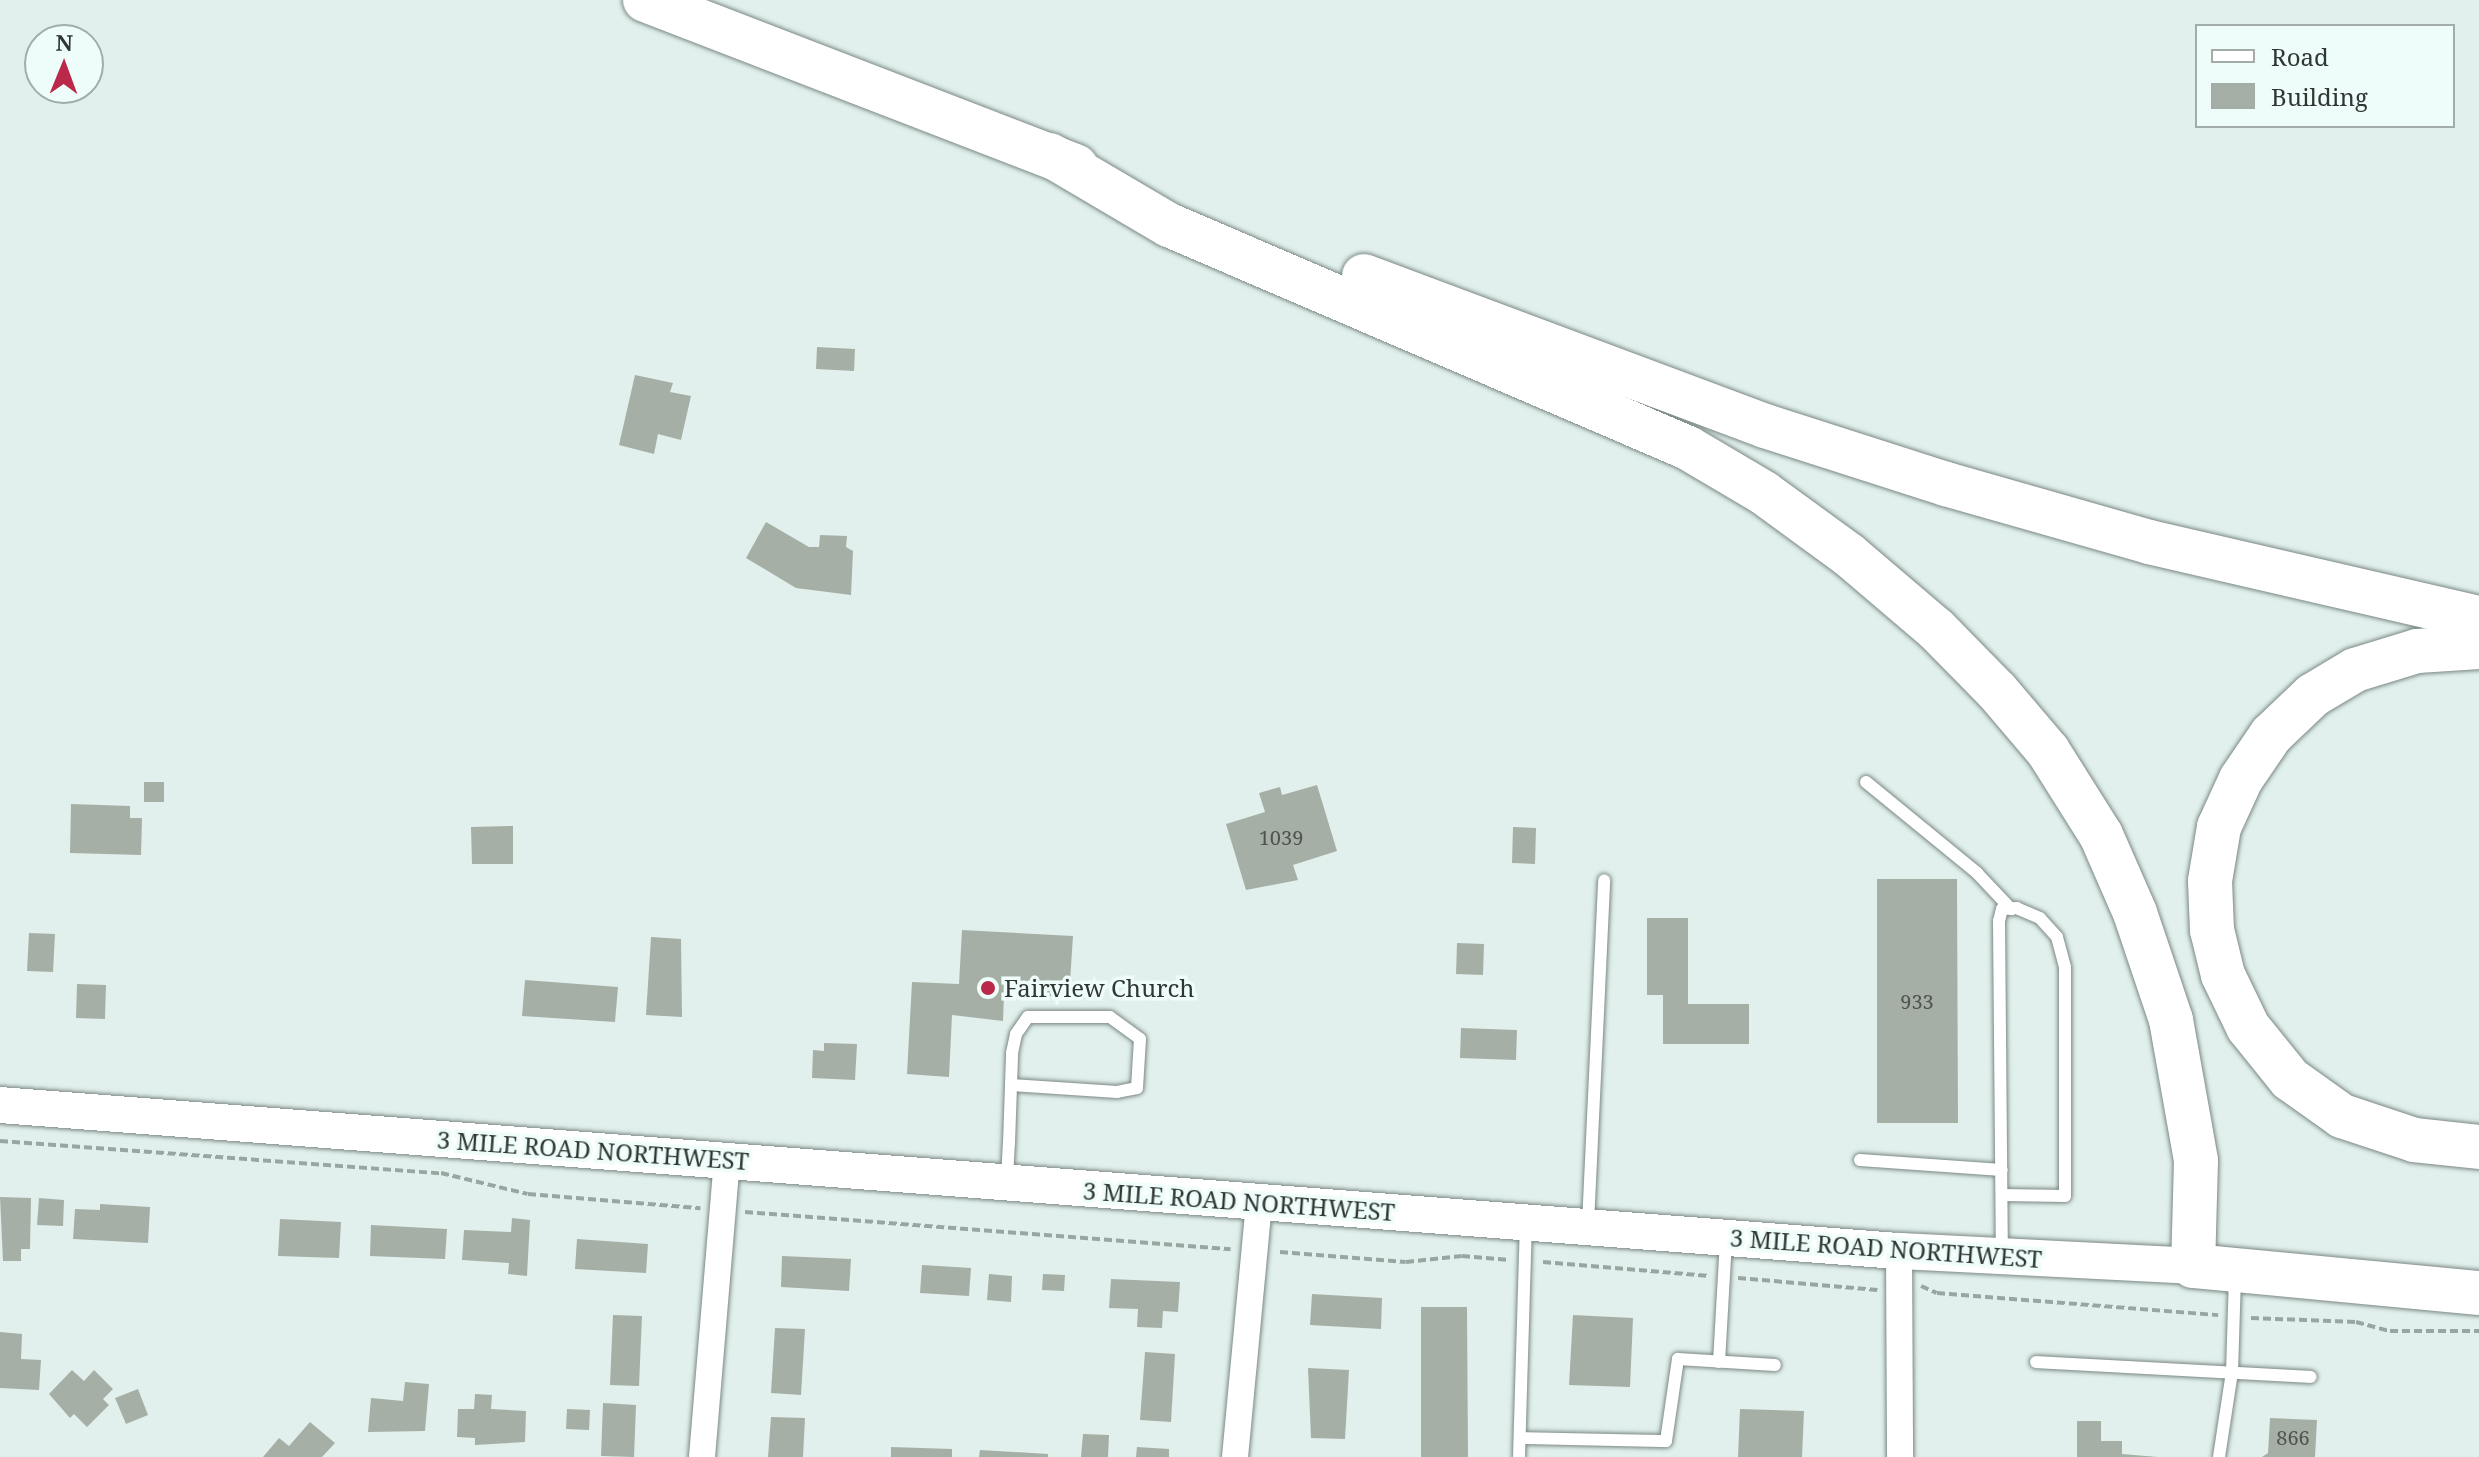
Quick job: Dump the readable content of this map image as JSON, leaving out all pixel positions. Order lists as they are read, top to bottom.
{
  "streets": {
    "highway": ["3 MILE ROAD NORTHWEST"]
  },
  "places": ["Fairview Church"],
  "house_numbers": ["1039", "933", "866"],
  "legend": ["Road", "Building"],
  "north": "top"
}
